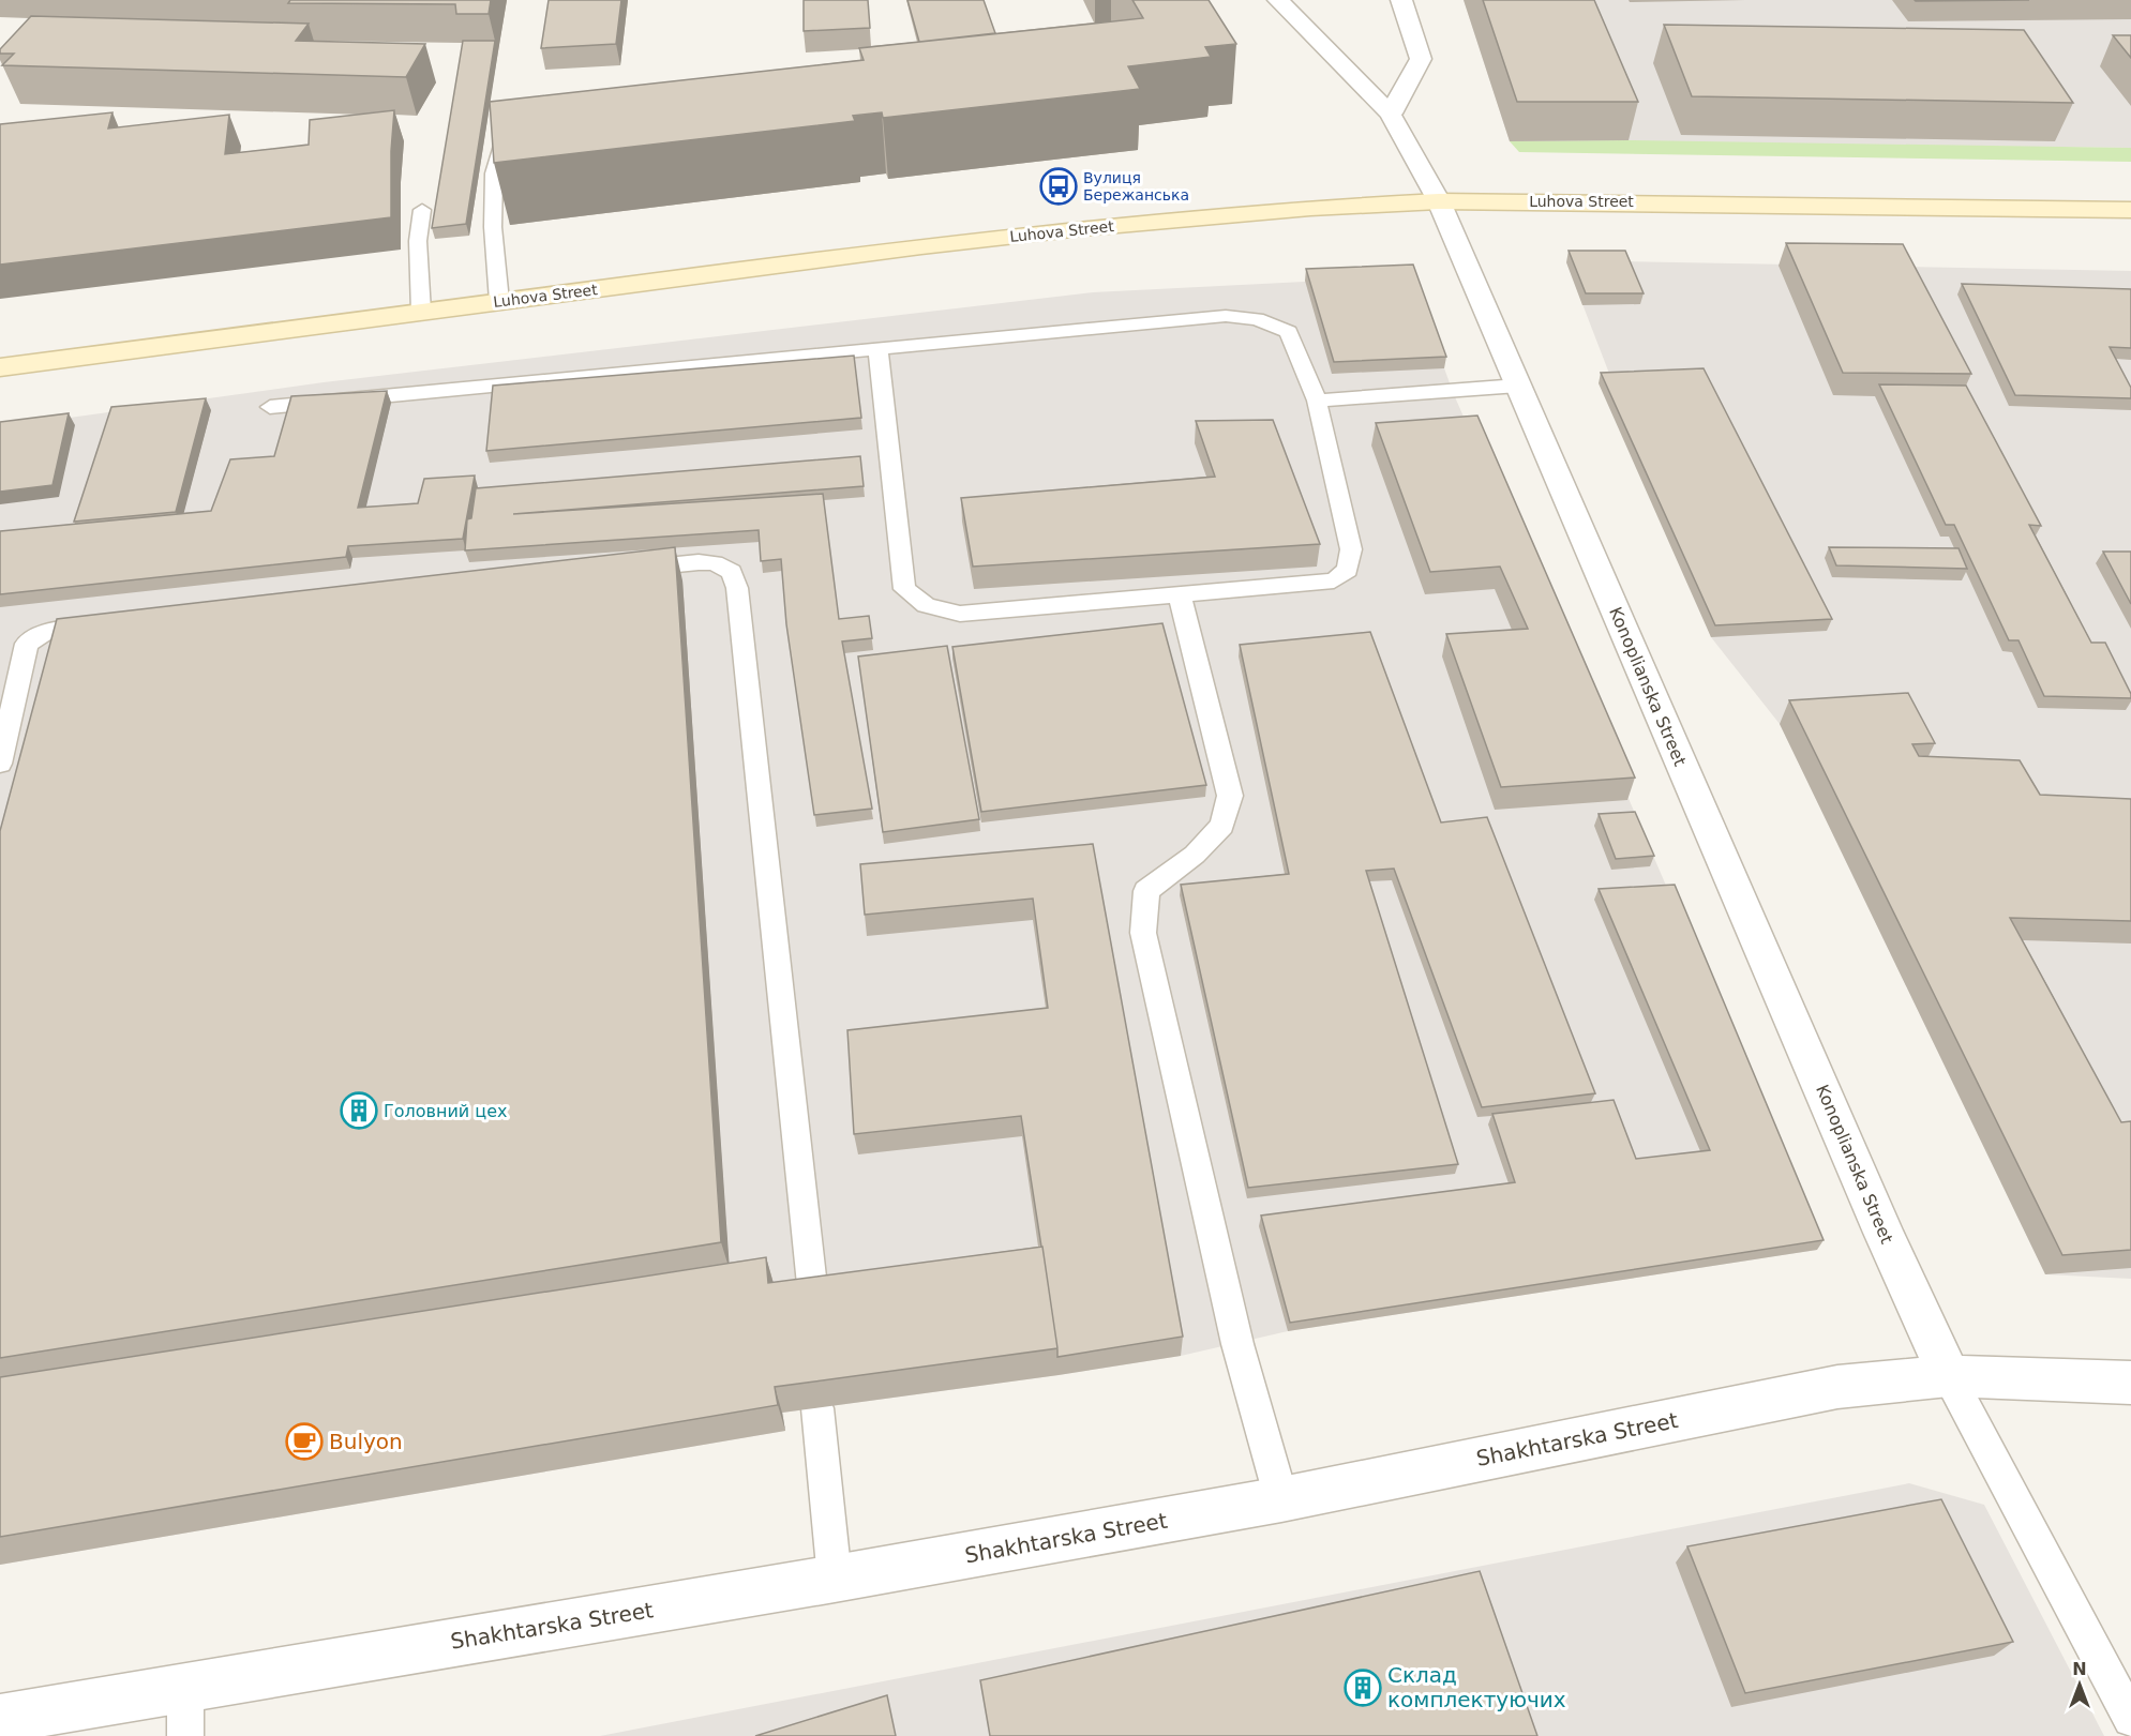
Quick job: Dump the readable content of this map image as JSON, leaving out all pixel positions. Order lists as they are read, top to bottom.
{
  "streets": {
    "main road": ["Luhova Street"],
    "street": ["Konoplianska Street", "Shakhtarska Street"]
  },
  "crossings": [
    ["Luhova Street", "Konoplianska Street"],
    ["Konoplianska Street", "Shakhtarska Street"]
  ],
  "places": {
    "bus stop": ["Вулиця Бережанська"],
    "building": ["Головний цех", "Склад комплектуючих"],
    "cafe": ["Bulyon"]
  },
  "north": "top"
}
